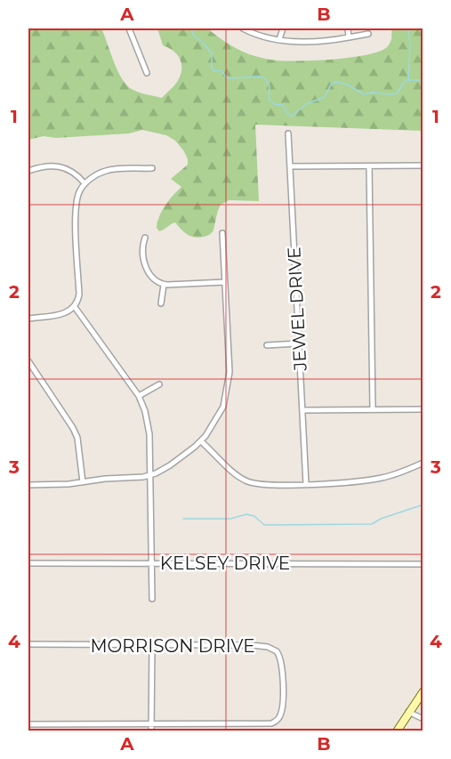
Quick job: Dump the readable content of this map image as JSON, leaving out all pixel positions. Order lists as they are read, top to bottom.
{
  "streets": {
    "street": ["JEWEL DRIVE", "KELSEY DRIVE", "MORRISON DRIVE"]
  },
  "grid": {
    "columns": ["A", "B"],
    "rows": [
      "1",
      "2",
      "3",
      "4"
    ]
  }
}
